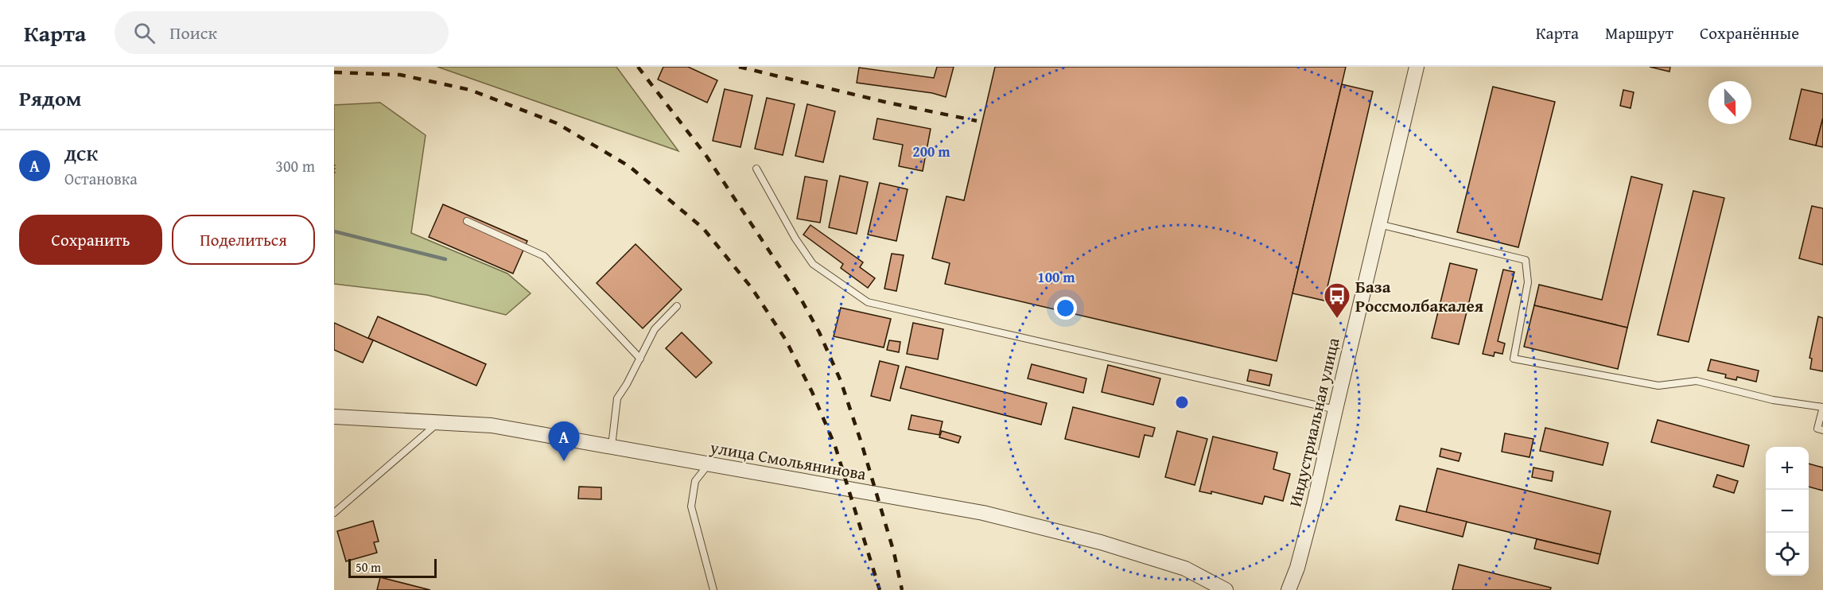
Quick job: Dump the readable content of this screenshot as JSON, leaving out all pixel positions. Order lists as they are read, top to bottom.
{
  "streets": {
    "street": ["Индустриальная улица", "улица Смольянинова"]
  },
  "places": {
    "bus stop": ["База Россмолбакалея"]
  },
  "scale_bar": "50 m",
  "north": "bottom",
  "page": {
    "header": "Карта",
    "search": "Поиск",
    "nav": ["Карта", "Маршрут", "Сохранённые"],
    "heading": "Рядом",
    "list": [
      {
        "mark": "A",
        "name": "ДСК",
        "note": "Остановка",
        "value": "300 m"
      }
    ],
    "buttons": ["Сохранить", "Поделиться"],
    "pins": "A",
    "map_buttons": ["+", "−"],
    "scale": "50 m"
  },
  "rings": ["200 m", "100 m"]
}
